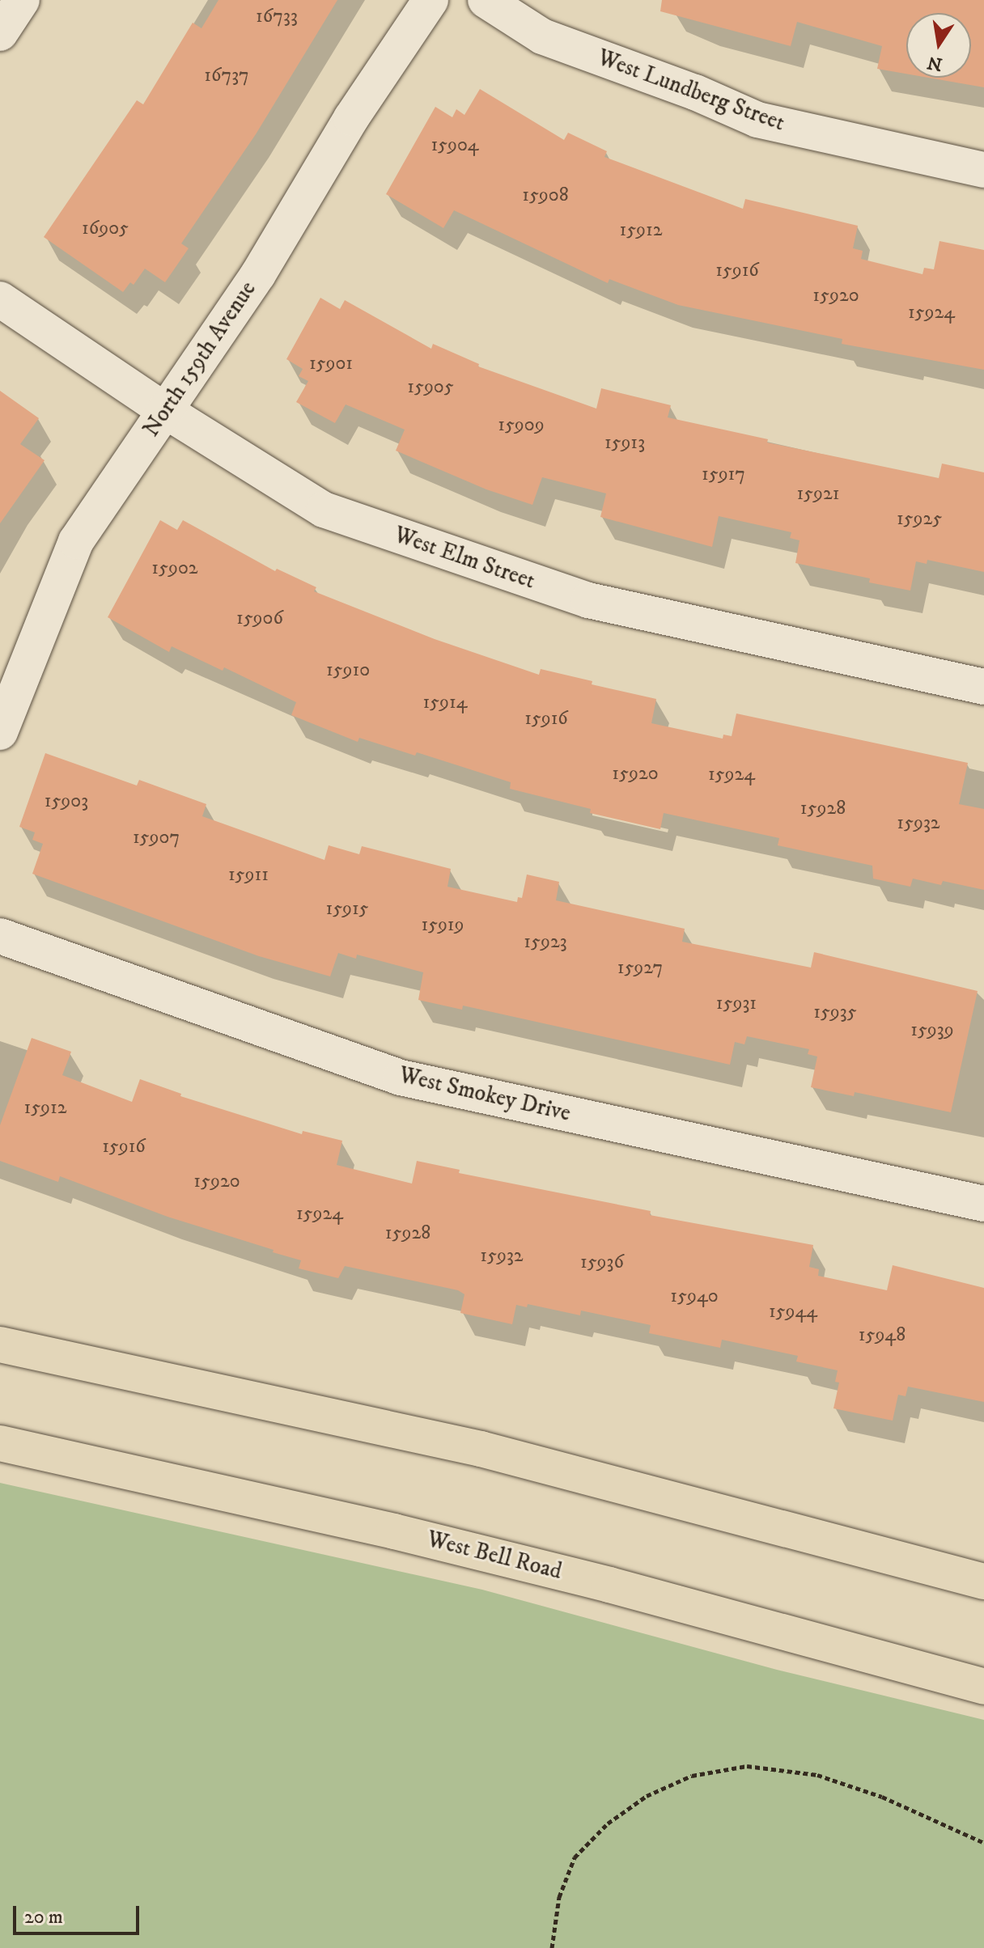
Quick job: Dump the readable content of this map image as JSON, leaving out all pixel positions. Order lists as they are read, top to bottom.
{
  "streets": {
    "main road": ["West Bell Road"],
    "street": [
      "West Lundberg Street",
      "North 159th Avenue",
      "West Elm Street",
      "West Smokey Drive"
    ]
  },
  "crossings": [
    ["North 159th Avenue", "West Elm Street"]
  ],
  "house_numbers": [
    "16733",
    "16737",
    "15904",
    "15908",
    "16905",
    "15912",
    "15916",
    "15920",
    "15924",
    "15901",
    "15905",
    "15909",
    "15913",
    "15917",
    "15921",
    "15925",
    "15902",
    "15906",
    "15910",
    "15914",
    "15916",
    "15920",
    "15924",
    "15903",
    "15928",
    "15932",
    "15907",
    "15911",
    "15915",
    "15919",
    "15923",
    "15927",
    "15931",
    "15935",
    "15939",
    "15912",
    "15916",
    "15920",
    "15924",
    "15928",
    "15932",
    "15936",
    "15940",
    "15944",
    "15948"
  ],
  "scale_bar": "20 m",
  "north": "bottom"
}
